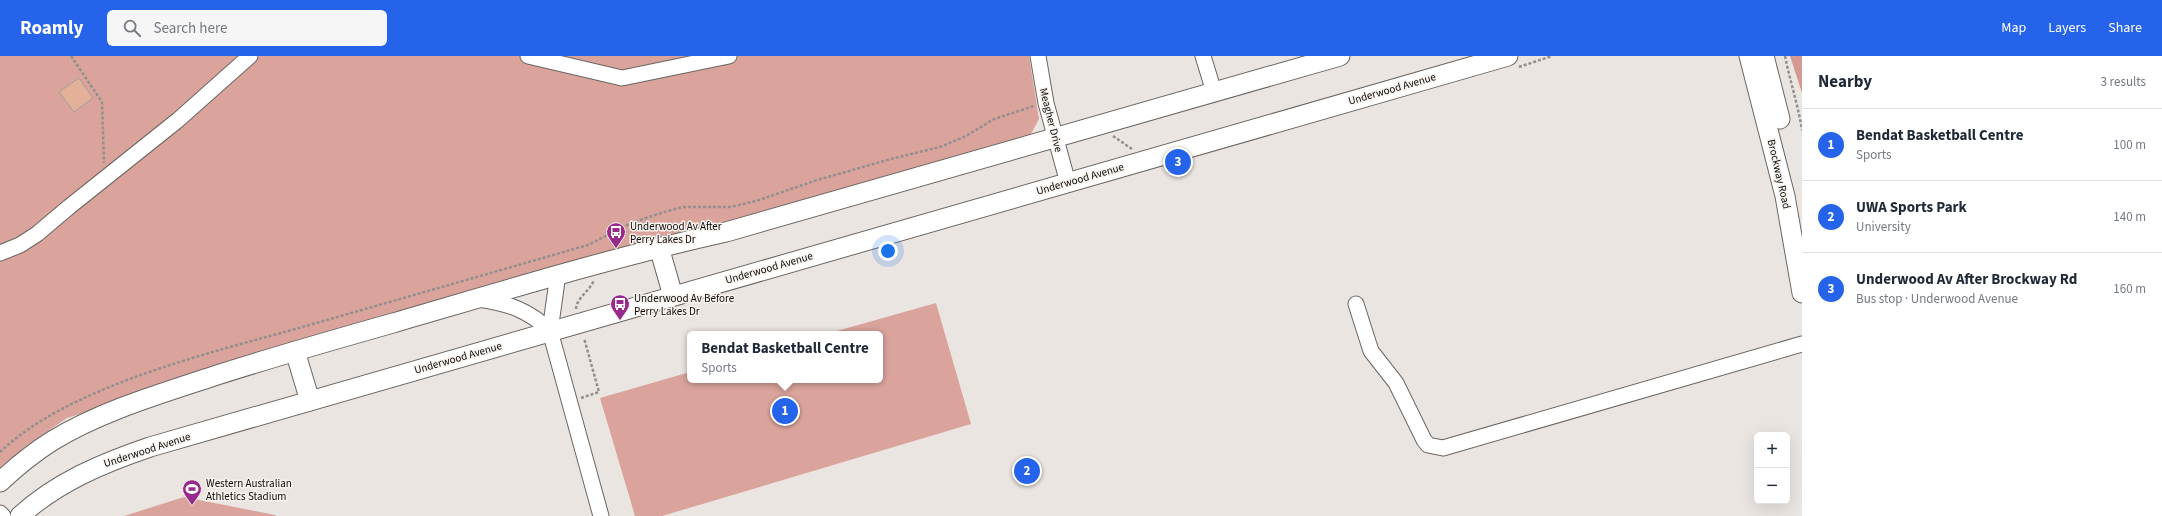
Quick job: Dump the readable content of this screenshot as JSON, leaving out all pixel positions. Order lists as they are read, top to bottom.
{
  "streets": {
    "main road": ["Underwood Avenue", "Brockway Road"],
    "street": ["Meagher Drive"]
  },
  "crossings": [
    ["Underwood Avenue", "Meagher Drive"]
  ],
  "places": {
    "bus stop": ["Underwood Av After Perry Lakes Dr", "Underwood Av Before Perry Lakes Dr"],
    "sports": ["Western Australian Athletics Stadium"]
  },
  "page": {
    "header": "Roamly",
    "search": "Search here",
    "nav": ["Map", "Layers", "Share"],
    "heading": ["Nearby", "3 results"],
    "list": [
      {
        "mark": "1",
        "name": "Bendat Basketball Centre",
        "note": "Sports",
        "value": "100 m"
      },
      {
        "mark": "2",
        "name": "UWA Sports Park",
        "note": "University",
        "value": "140 m"
      },
      {
        "mark": "3",
        "name": "Underwood Av After Brockway Rd",
        "note": "Bus stop · Underwood Avenue",
        "value": "160 m"
      }
    ],
    "pins": ["3", "1", "2"],
    "popup": ["Bendat Basketball Centre", "Sports"],
    "map_buttons": ["+", "−"]
  }
}
